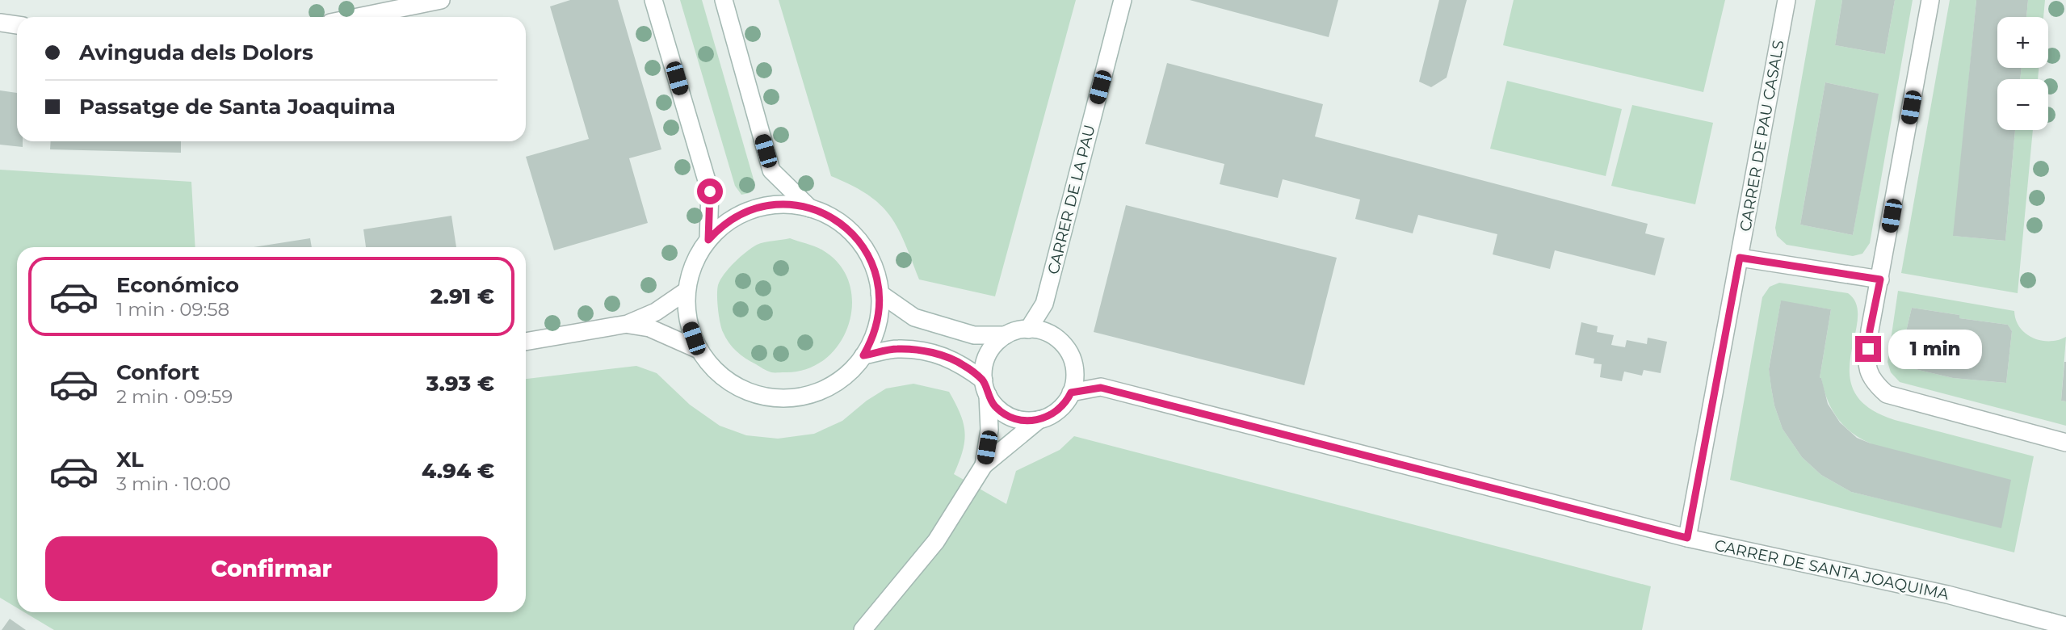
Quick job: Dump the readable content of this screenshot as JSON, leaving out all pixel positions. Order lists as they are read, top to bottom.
{
  "streets": {
    "street": ["CARRER DE PAU CASALS", "CARRER DE LA PAU", "CARRER DE SANTA JOAQUIMA"]
  },
  "crossings": [
    ["CARRER DE PAU CASALS", "CARRER DE SANTA JOAQUIMA"],
    ["CARRER DE LA PAU", "CARRER DE SANTA JOAQUIMA"]
  ],
  "page": {
    "map_buttons": ["+", "−"],
    "banner": ["Avinguda dels Dolors", "Passatge de Santa Joaquima"],
    "list": [
      {
        "name": "Económico",
        "note": "1 min · 09:58",
        "value": "2.91 €"
      },
      {
        "name": "Confort",
        "note": "2 min · 09:59",
        "value": "3.93 €"
      },
      {
        "name": "XL",
        "note": "3 min · 10:00",
        "value": "4.94 €"
      }
    ],
    "bubble": "1 min",
    "buttons": "Confirmar"
  }
}
